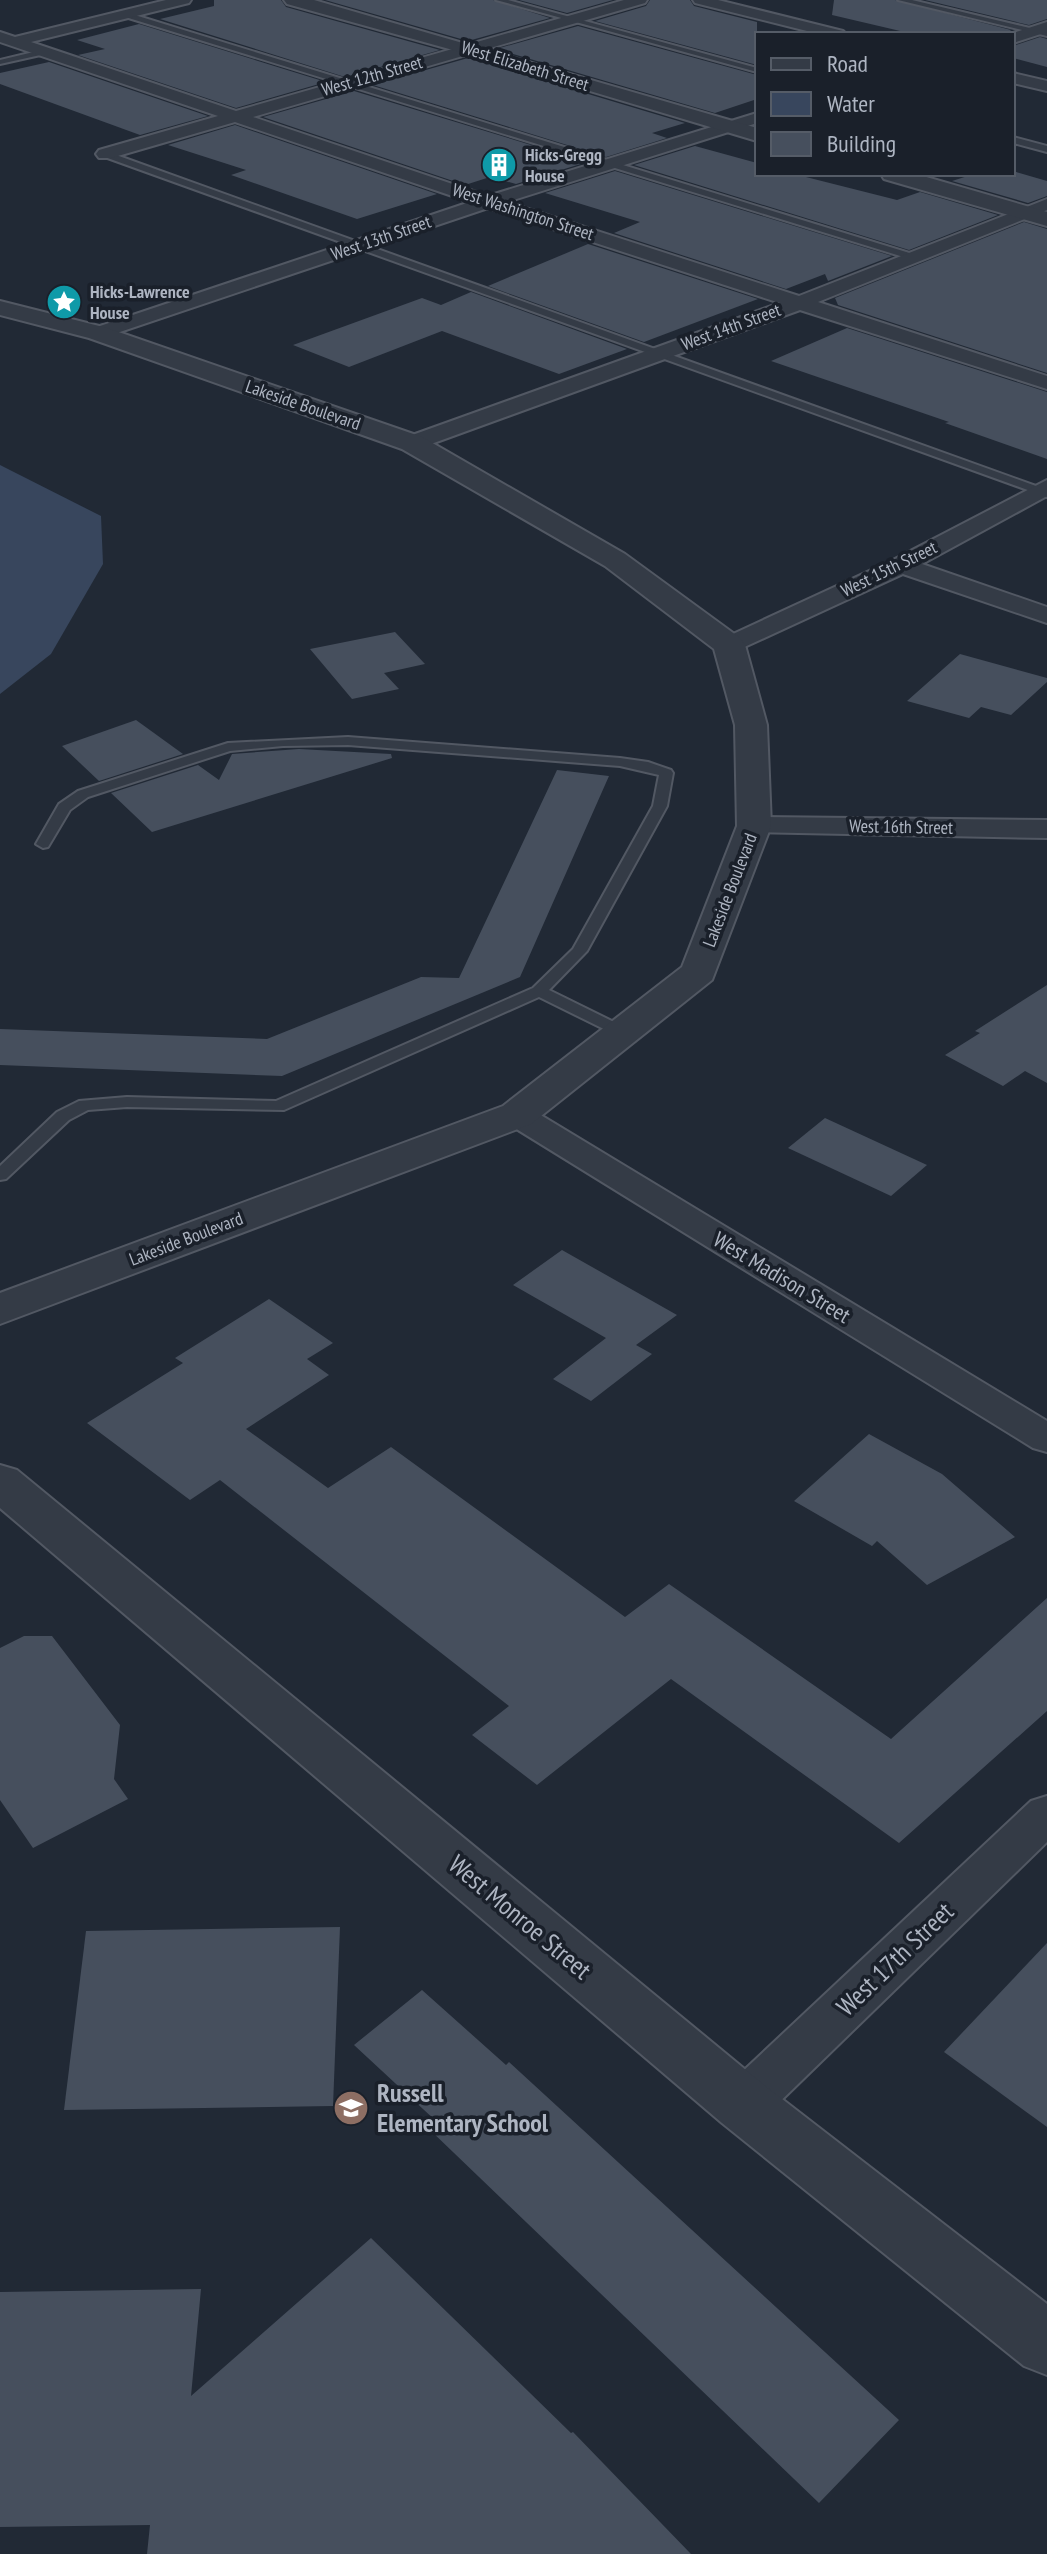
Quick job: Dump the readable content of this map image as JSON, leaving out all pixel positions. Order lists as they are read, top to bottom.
{
  "streets": {
    "street": [
      "West Elizabeth Street",
      "West 12th Street",
      "West Washington Street",
      "West 13th Street",
      "West 14th Street",
      "Lakeside Boulevard",
      "West 15th Street",
      "West 16th Street",
      "West Madison Street",
      "West Monroe Street",
      "West 17th Street"
    ]
  },
  "crossings": [
    ["West Elizabeth Street", "West 12th Street"],
    ["West Elizabeth Street", "West 13th Street"],
    ["West 12th Street", "West Washington Street"],
    ["West Washington Street", "West 13th Street"],
    ["West Washington Street", "West 14th Street"],
    ["West 13th Street", "Lakeside Boulevard"],
    ["West 14th Street", "Lakeside Boulevard"],
    ["Lakeside Boulevard", "West 15th Street"],
    ["Lakeside Boulevard", "West 16th Street"],
    ["Lakeside Boulevard", "West Madison Street"],
    ["West Monroe Street", "West 17th Street"]
  ],
  "places": {
    "building": ["Hicks-Gregg House"],
    "place": ["Hicks-Lawrence House"],
    "school or university": ["Russell Elementary School"]
  },
  "legend": ["Road", "Water", "Building"]
}
